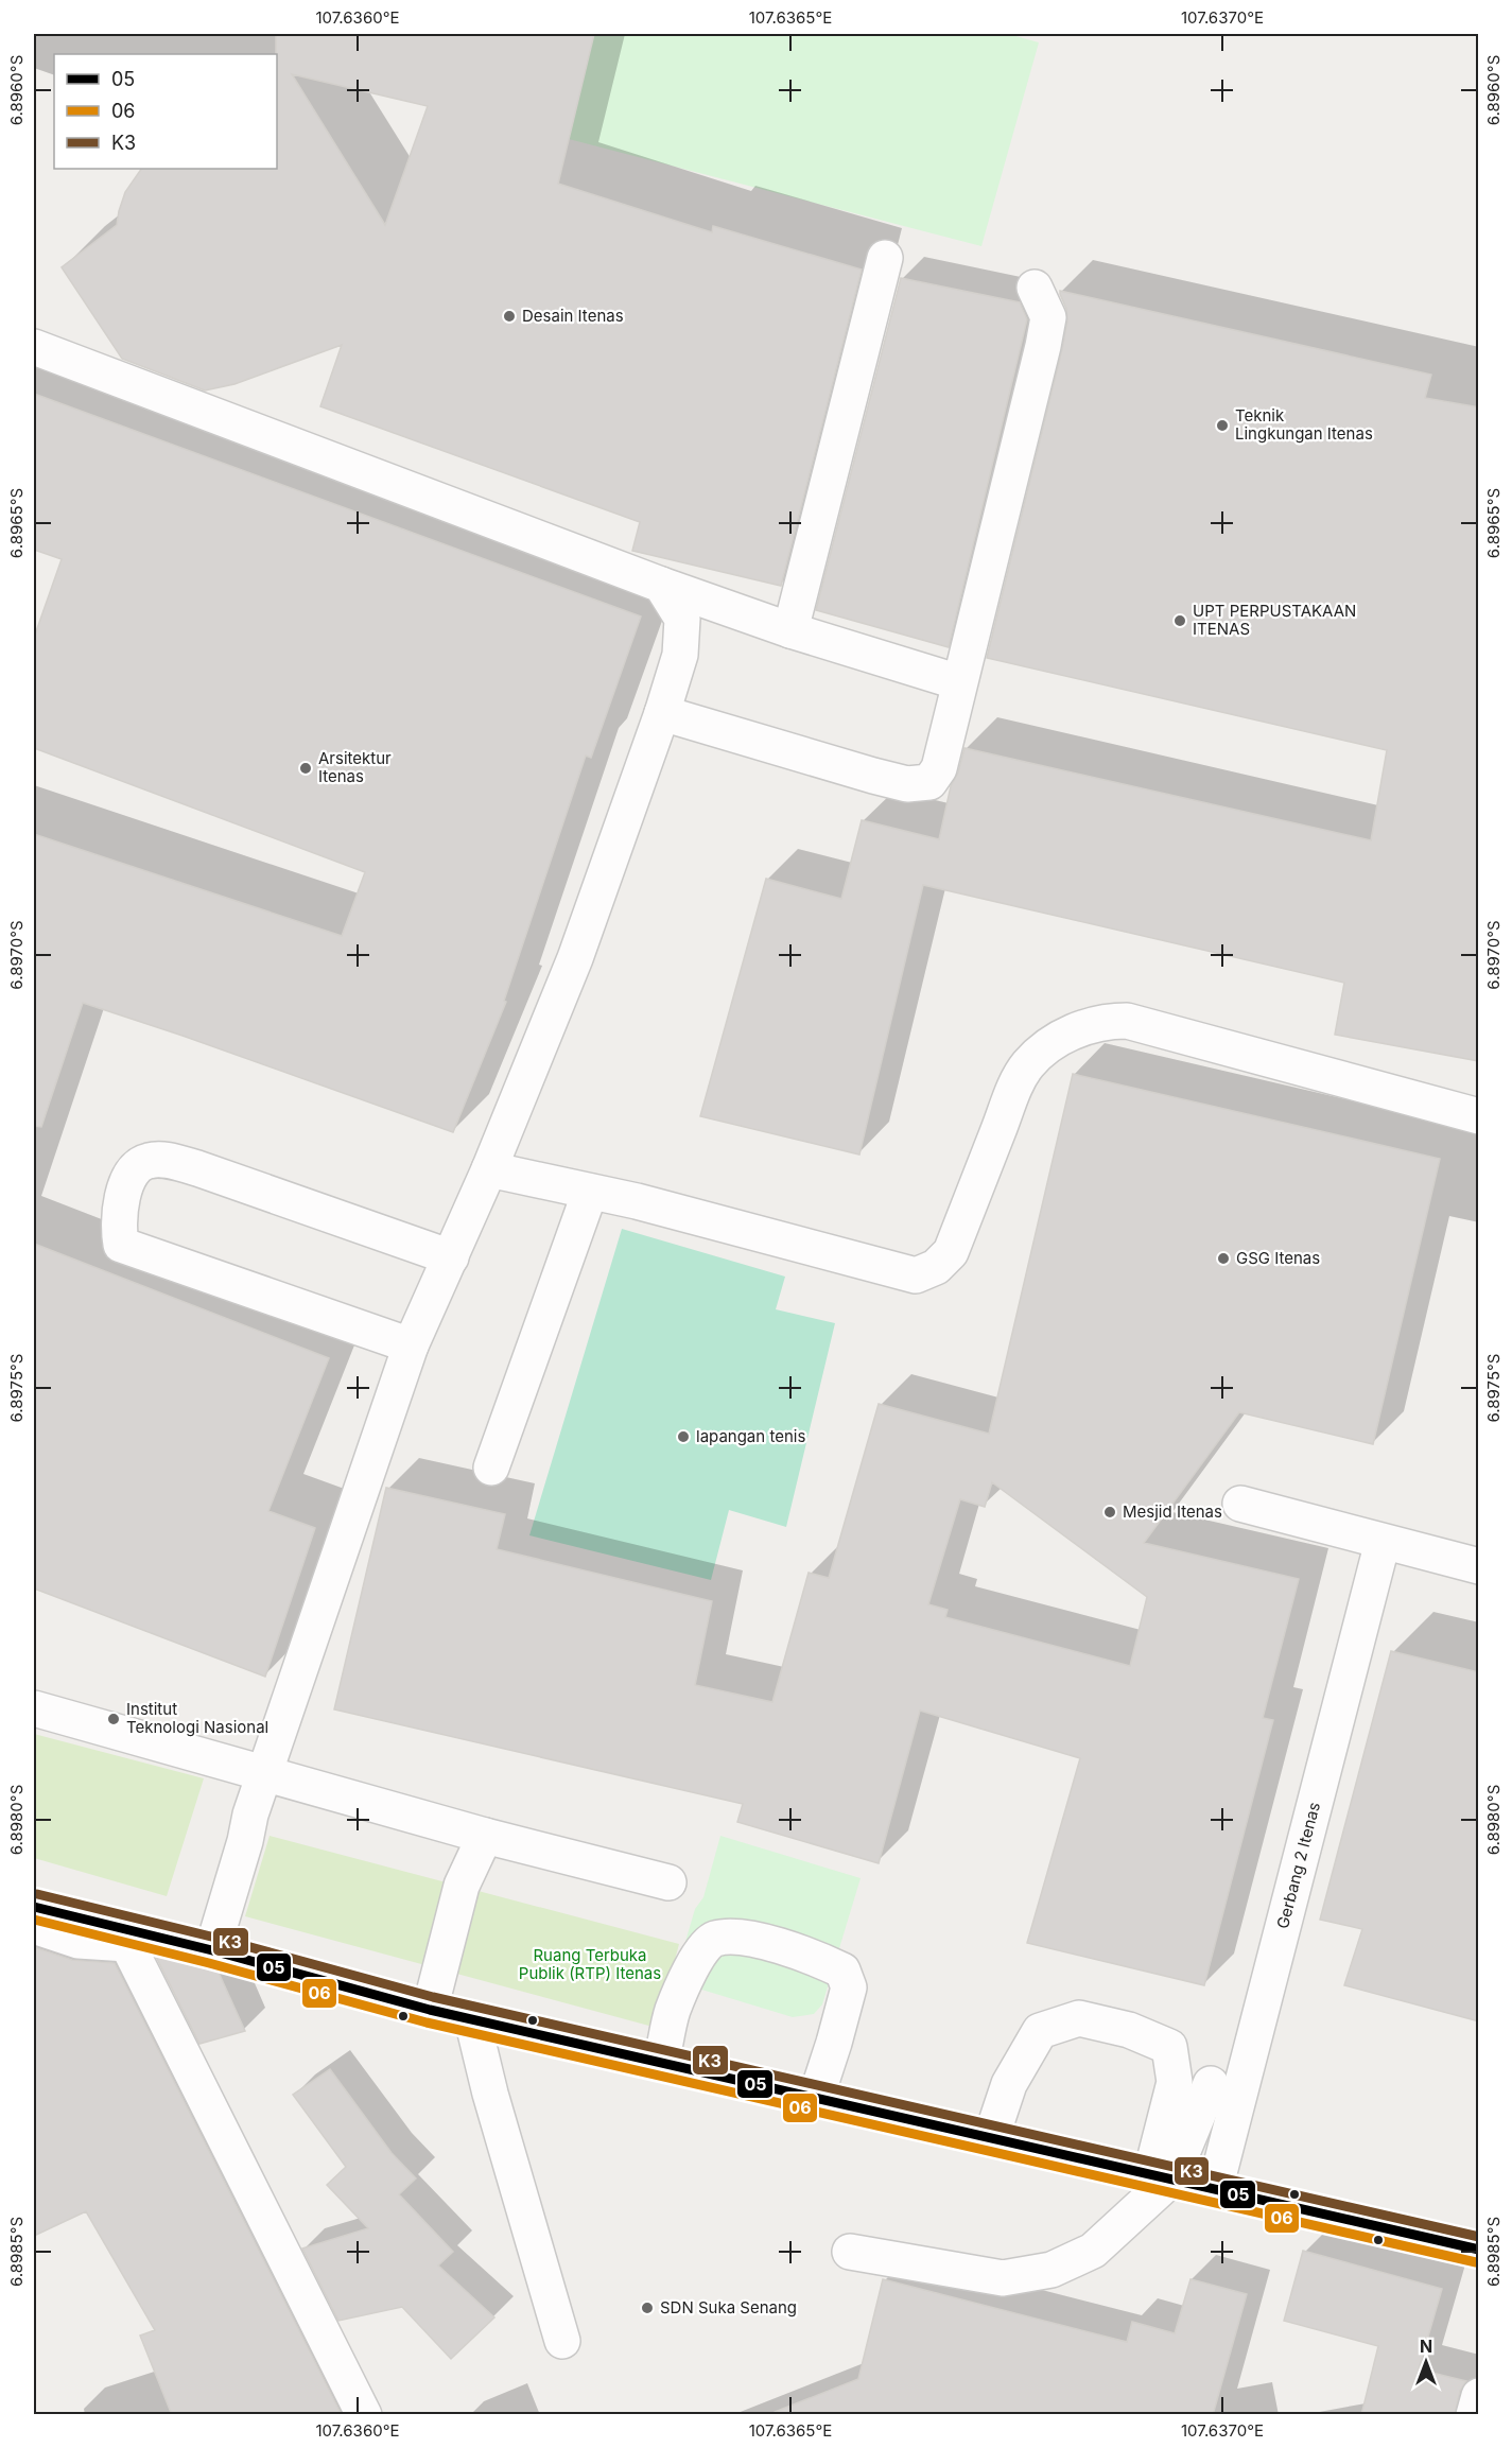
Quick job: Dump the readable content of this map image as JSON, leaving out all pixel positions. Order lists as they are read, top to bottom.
{
  "streets": {
    "street": ["Gerbang 2 Itenas"]
  },
  "parks": ["Ruang Terbuka Publik (RTP) Itenas"],
  "places": [
    "Desain Itenas",
    "Teknik Lingkungan Itenas",
    "UPT PERPUSTAKAAN ITENAS",
    "Arsitektur Itenas",
    "GSG Itenas",
    "lapangan tenis",
    "Mesjid Itenas",
    "Institut Teknologi Nasional",
    "SDN Suka Senang"
  ],
  "lines": ["transit line K3", "transit line 05", "transit line 06"],
  "legend": ["05", "06", "K3"],
  "north": "top",
  "coordinates": [
    "107.6360°E",
    "107.6365°E",
    "107.6370°E",
    "6.8960°S",
    "6.8965°S",
    "6.8970°S",
    "6.8975°S",
    "6.8980°S",
    "6.8985°S"
  ]
}
